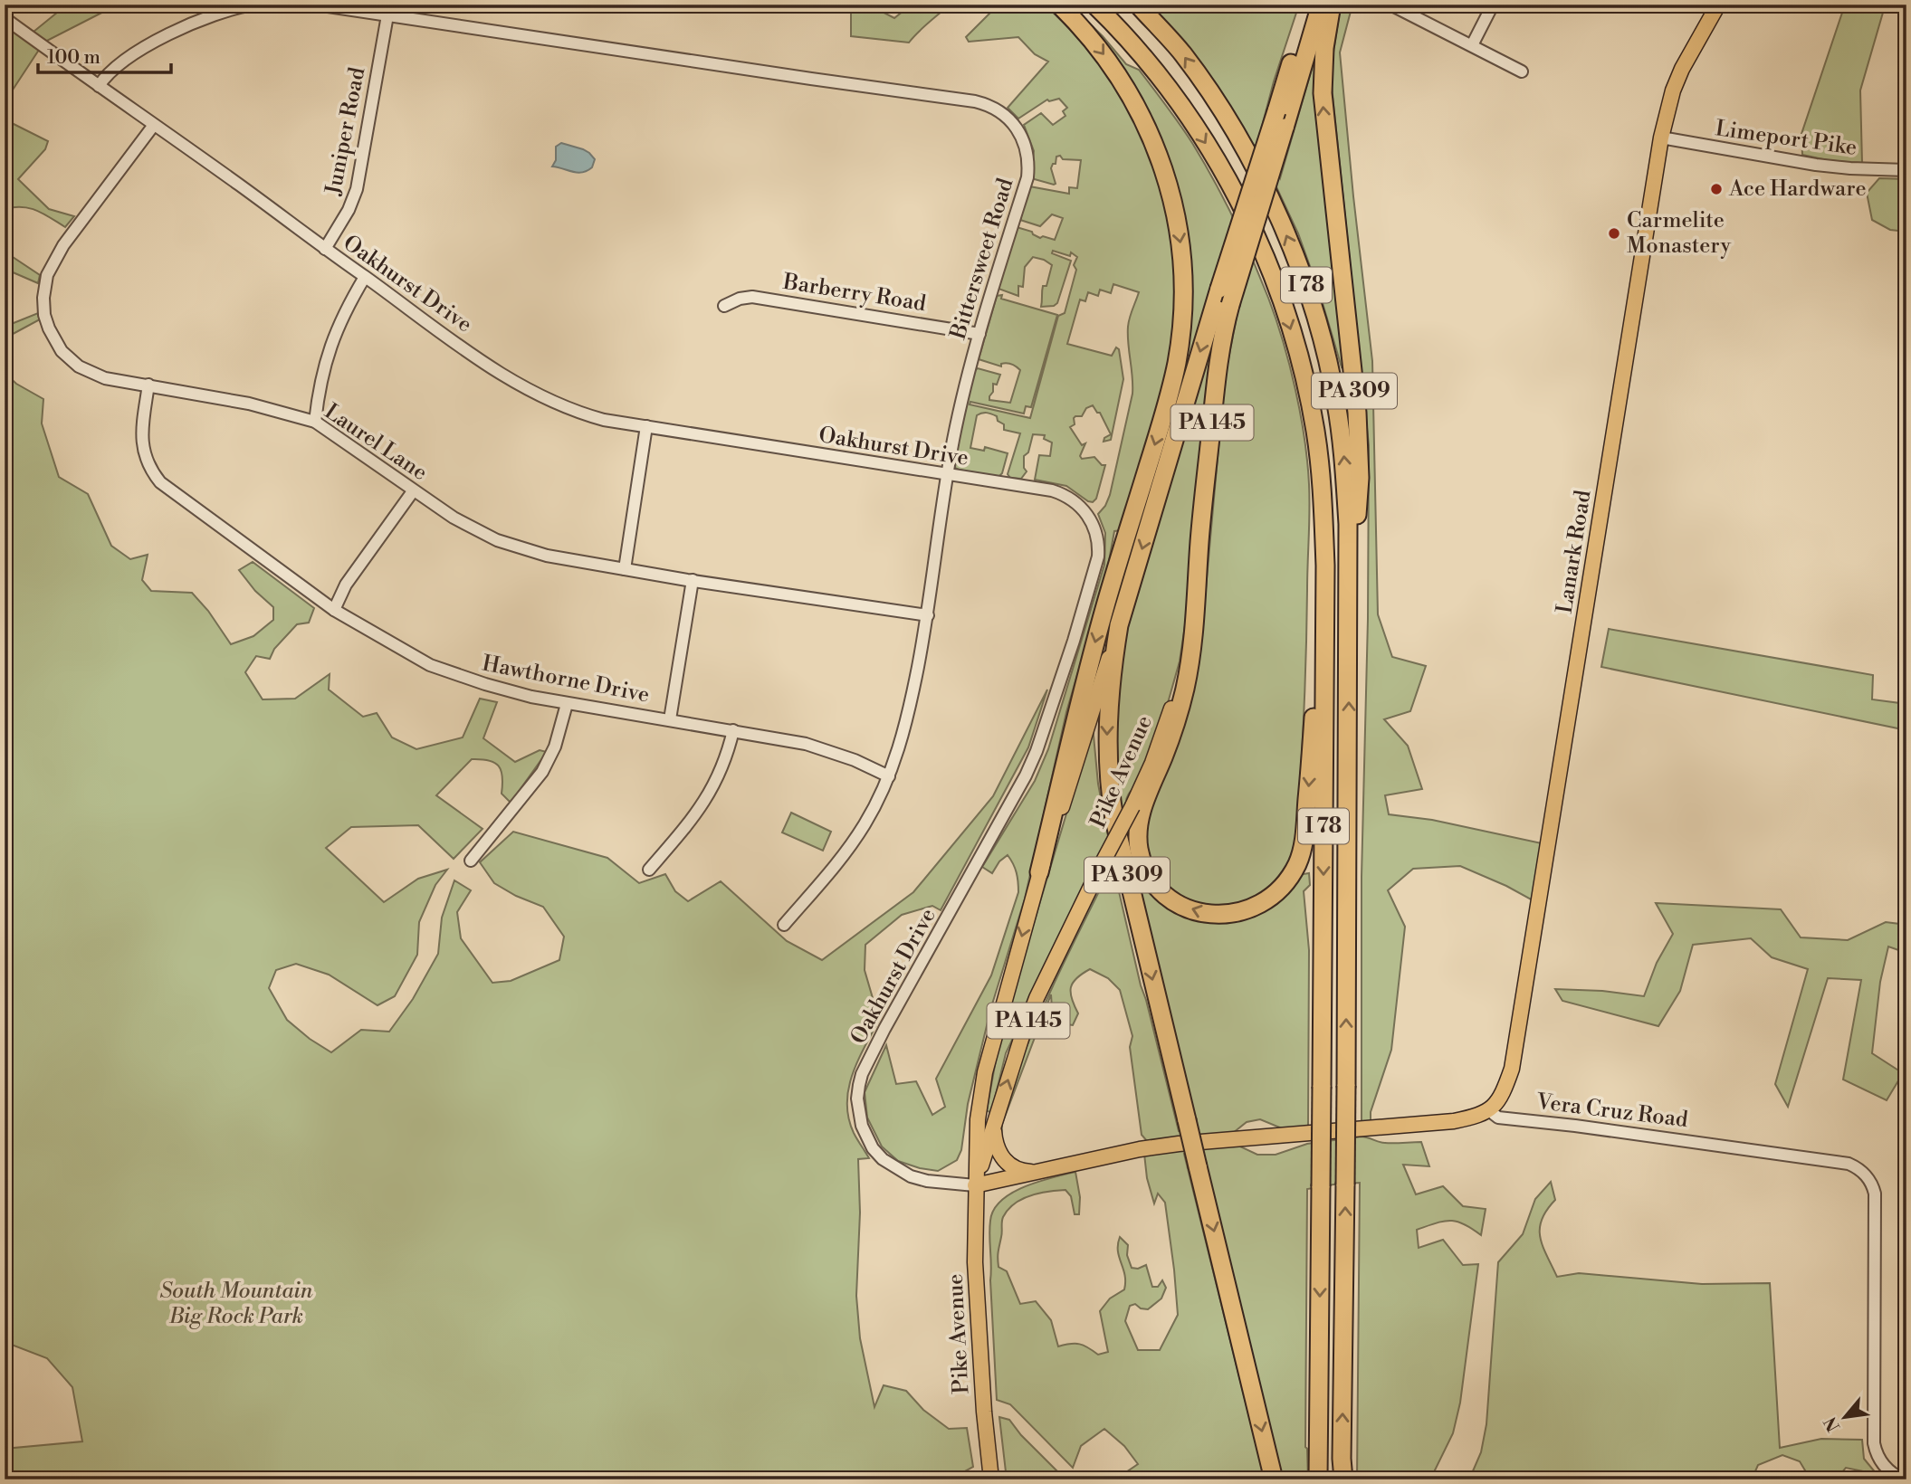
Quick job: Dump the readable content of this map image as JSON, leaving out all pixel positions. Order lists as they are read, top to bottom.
{
  "streets": {
    "highway": ["I 78", "PA 309", "PA 145"],
    "main road": ["Lanark Road", "Pike Avenue"],
    "street": [
      "Juniper Road",
      "Limeport Pike",
      "Bittersweet Road",
      "Oakhurst Drive",
      "Barberry Road",
      "Laurel Lane",
      "Hawthorne Drive",
      "Vera Cruz Road"
    ]
  },
  "crossings": [
    ["Juniper Road", "Bittersweet Road"],
    ["Juniper Road", "Oakhurst Drive"],
    ["Limeport Pike", "Lanark Road"],
    ["Bittersweet Road", "Oakhurst Drive"],
    ["Bittersweet Road", "Barberry Road"],
    ["Bittersweet Road", "Laurel Lane"],
    ["Bittersweet Road", "Hawthorne Drive"],
    ["Oakhurst Drive", "Laurel Lane"],
    ["Oakhurst Drive", "Pike Avenue"],
    ["I 78", "PA 309"],
    ["PA 309", "PA 145"],
    ["PA 145", "Pike Avenue"],
    ["Laurel Lane", "Hawthorne Drive"],
    ["Lanark Road", "Vera Cruz Road"]
  ],
  "parks": ["South Mountain Big Rock Park"],
  "places": ["Ace Hardware", "Carmelite Monastery"],
  "scale_bar": "100 m",
  "north": "bottom left"
}
